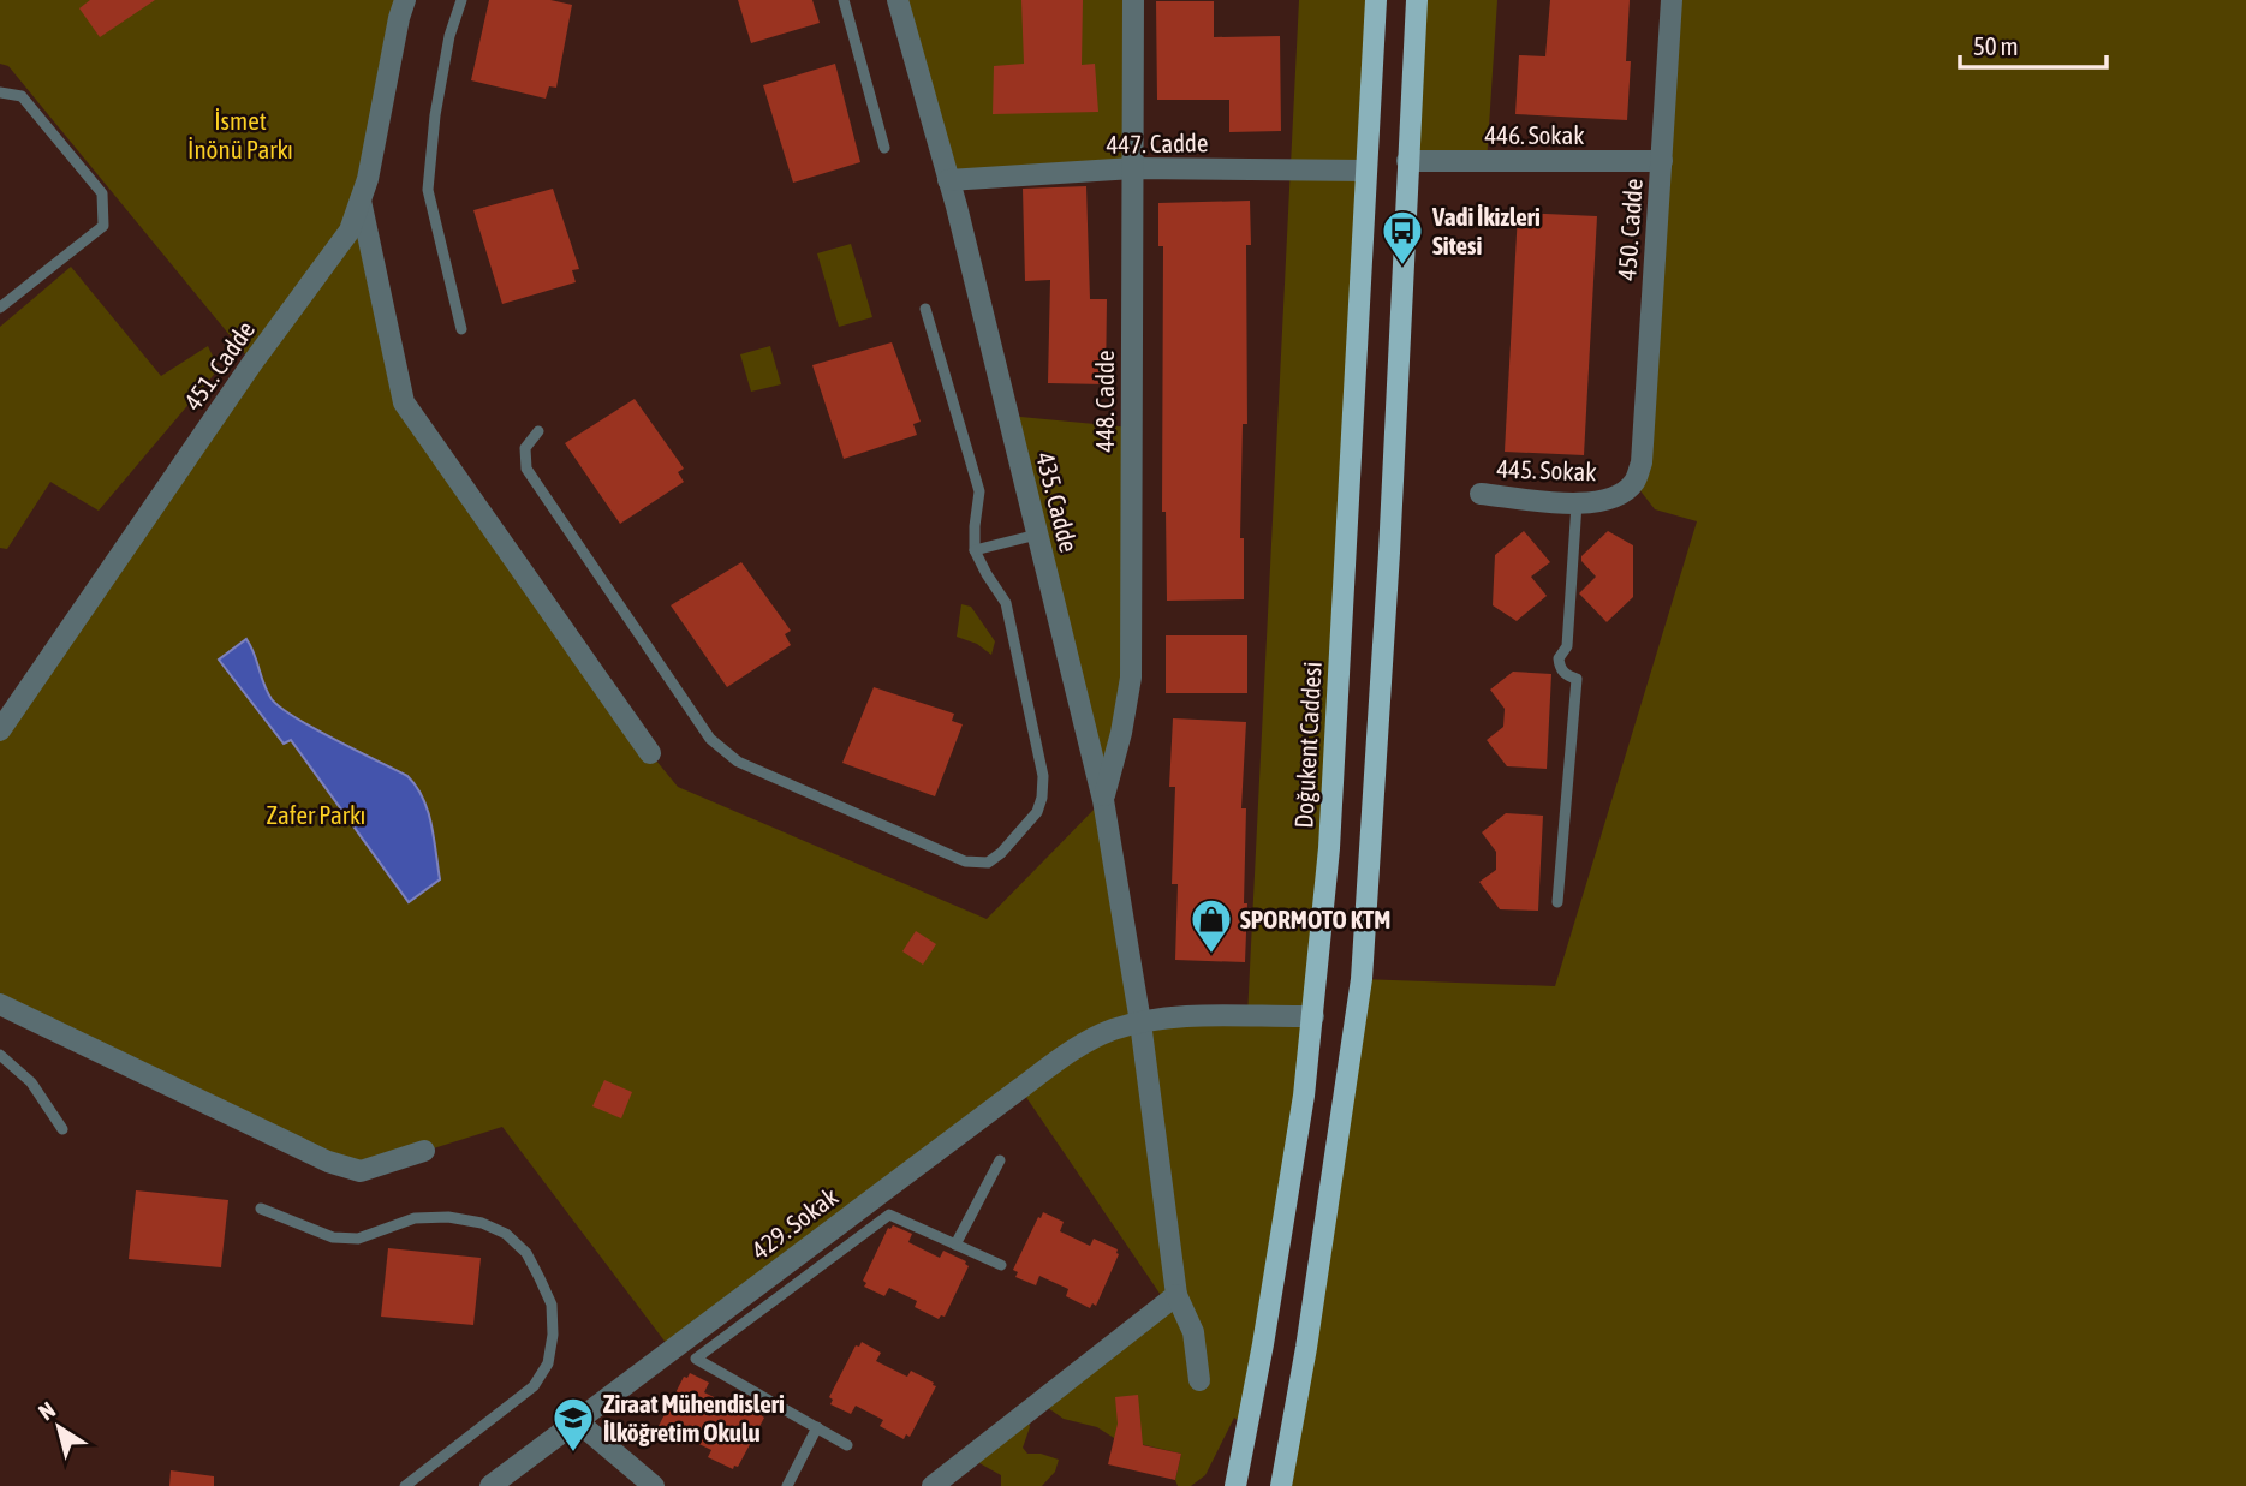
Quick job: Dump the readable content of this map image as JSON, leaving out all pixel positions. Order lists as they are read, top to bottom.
{
  "streets": {
    "main road": ["Doğukent Caddesi"],
    "street": [
      "446. Sokak",
      "447. Cadde",
      "450. Cadde",
      "451. Cadde",
      "448. Cadde",
      "445. Sokak",
      "435. Cadde",
      "429. Sokak"
    ]
  },
  "crossings": [
    ["446. Sokak", "450. Cadde"],
    ["447. Cadde", "448. Cadde"],
    ["447. Cadde", "435. Cadde"],
    ["447. Cadde", "Doğukent Caddesi"],
    ["450. Cadde", "445. Sokak"],
    ["448. Cadde", "435. Cadde"],
    ["435. Cadde", "429. Sokak"],
    ["Doğukent Caddesi", "429. Sokak"]
  ],
  "parks": ["İsmet İnönü Parkı", "Zafer Parkı"],
  "places": {
    "bus stop": ["Vadi İkizleri Sitesi"],
    "shop": ["SPORMOTO KTM"],
    "school or university": ["Ziraat Mühendisleri İlköğretim Okulu"]
  },
  "scale_bar": "50 m",
  "north": "top left"
}
